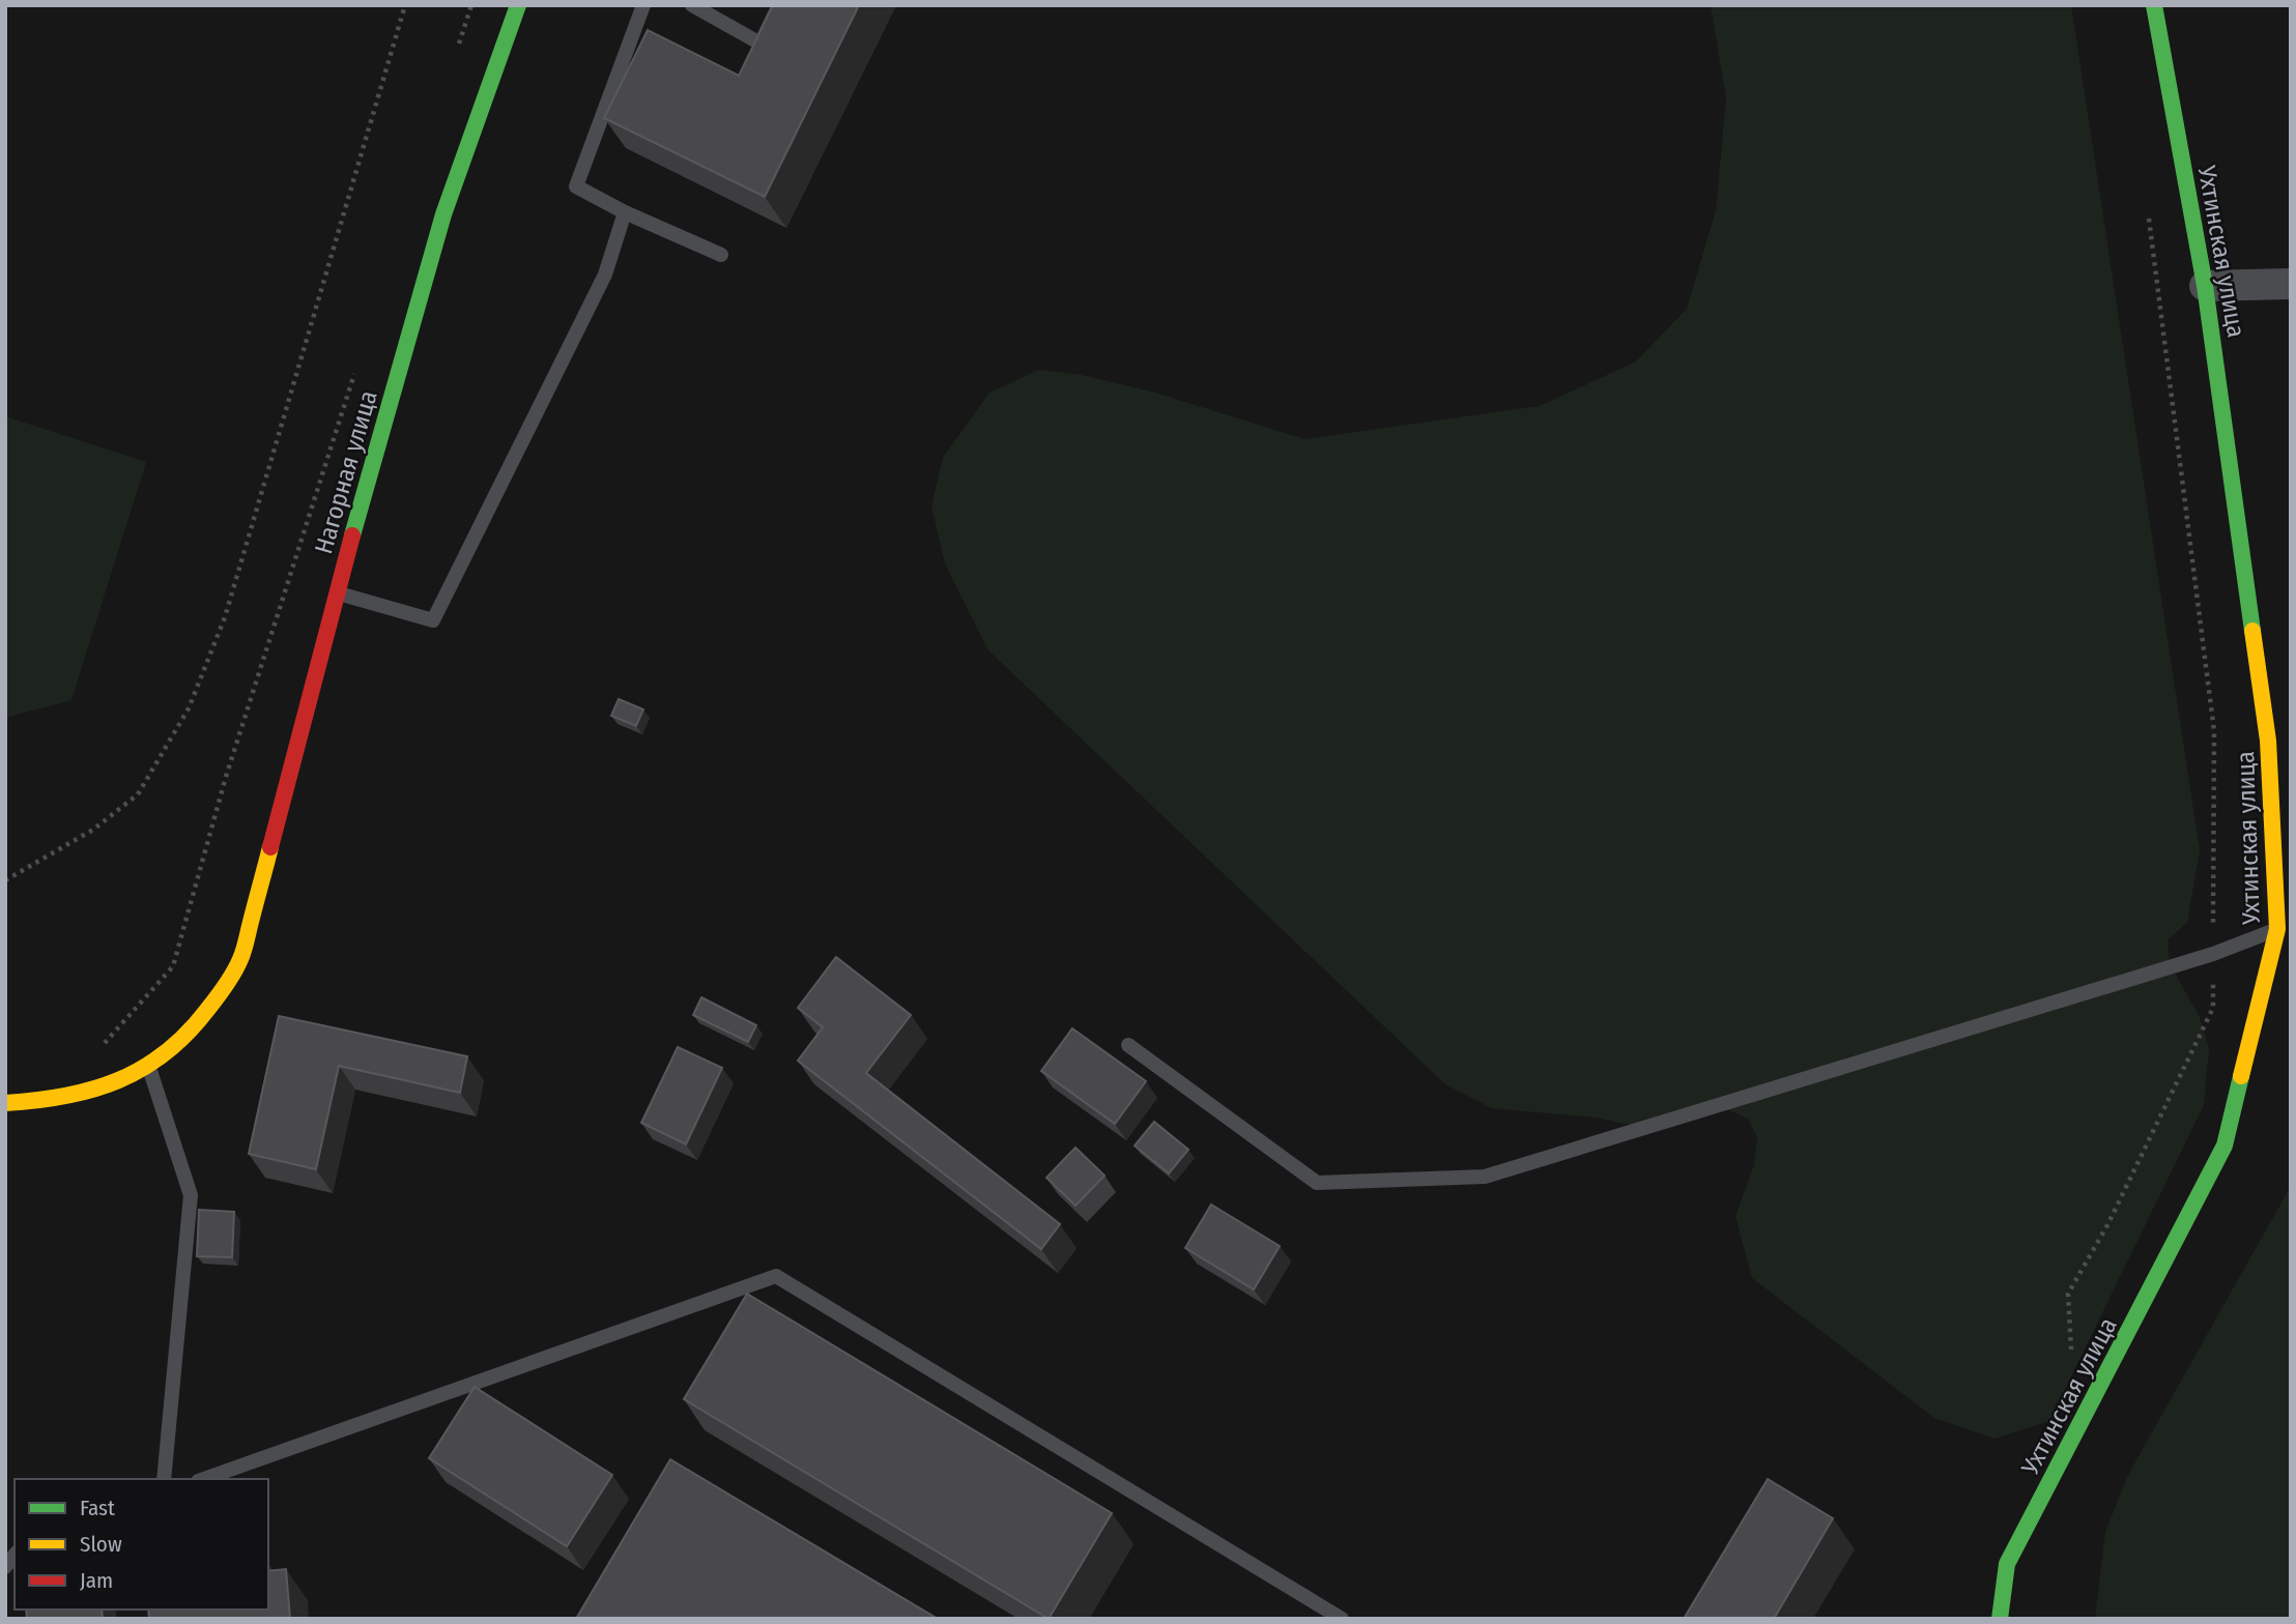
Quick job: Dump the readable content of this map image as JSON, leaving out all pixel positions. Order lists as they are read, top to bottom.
{
  "streets": {
    "street": ["Ухтинская улица", "Нагорная улица"]
  },
  "legend": ["Fast", "Slow", "Jam"]
}
